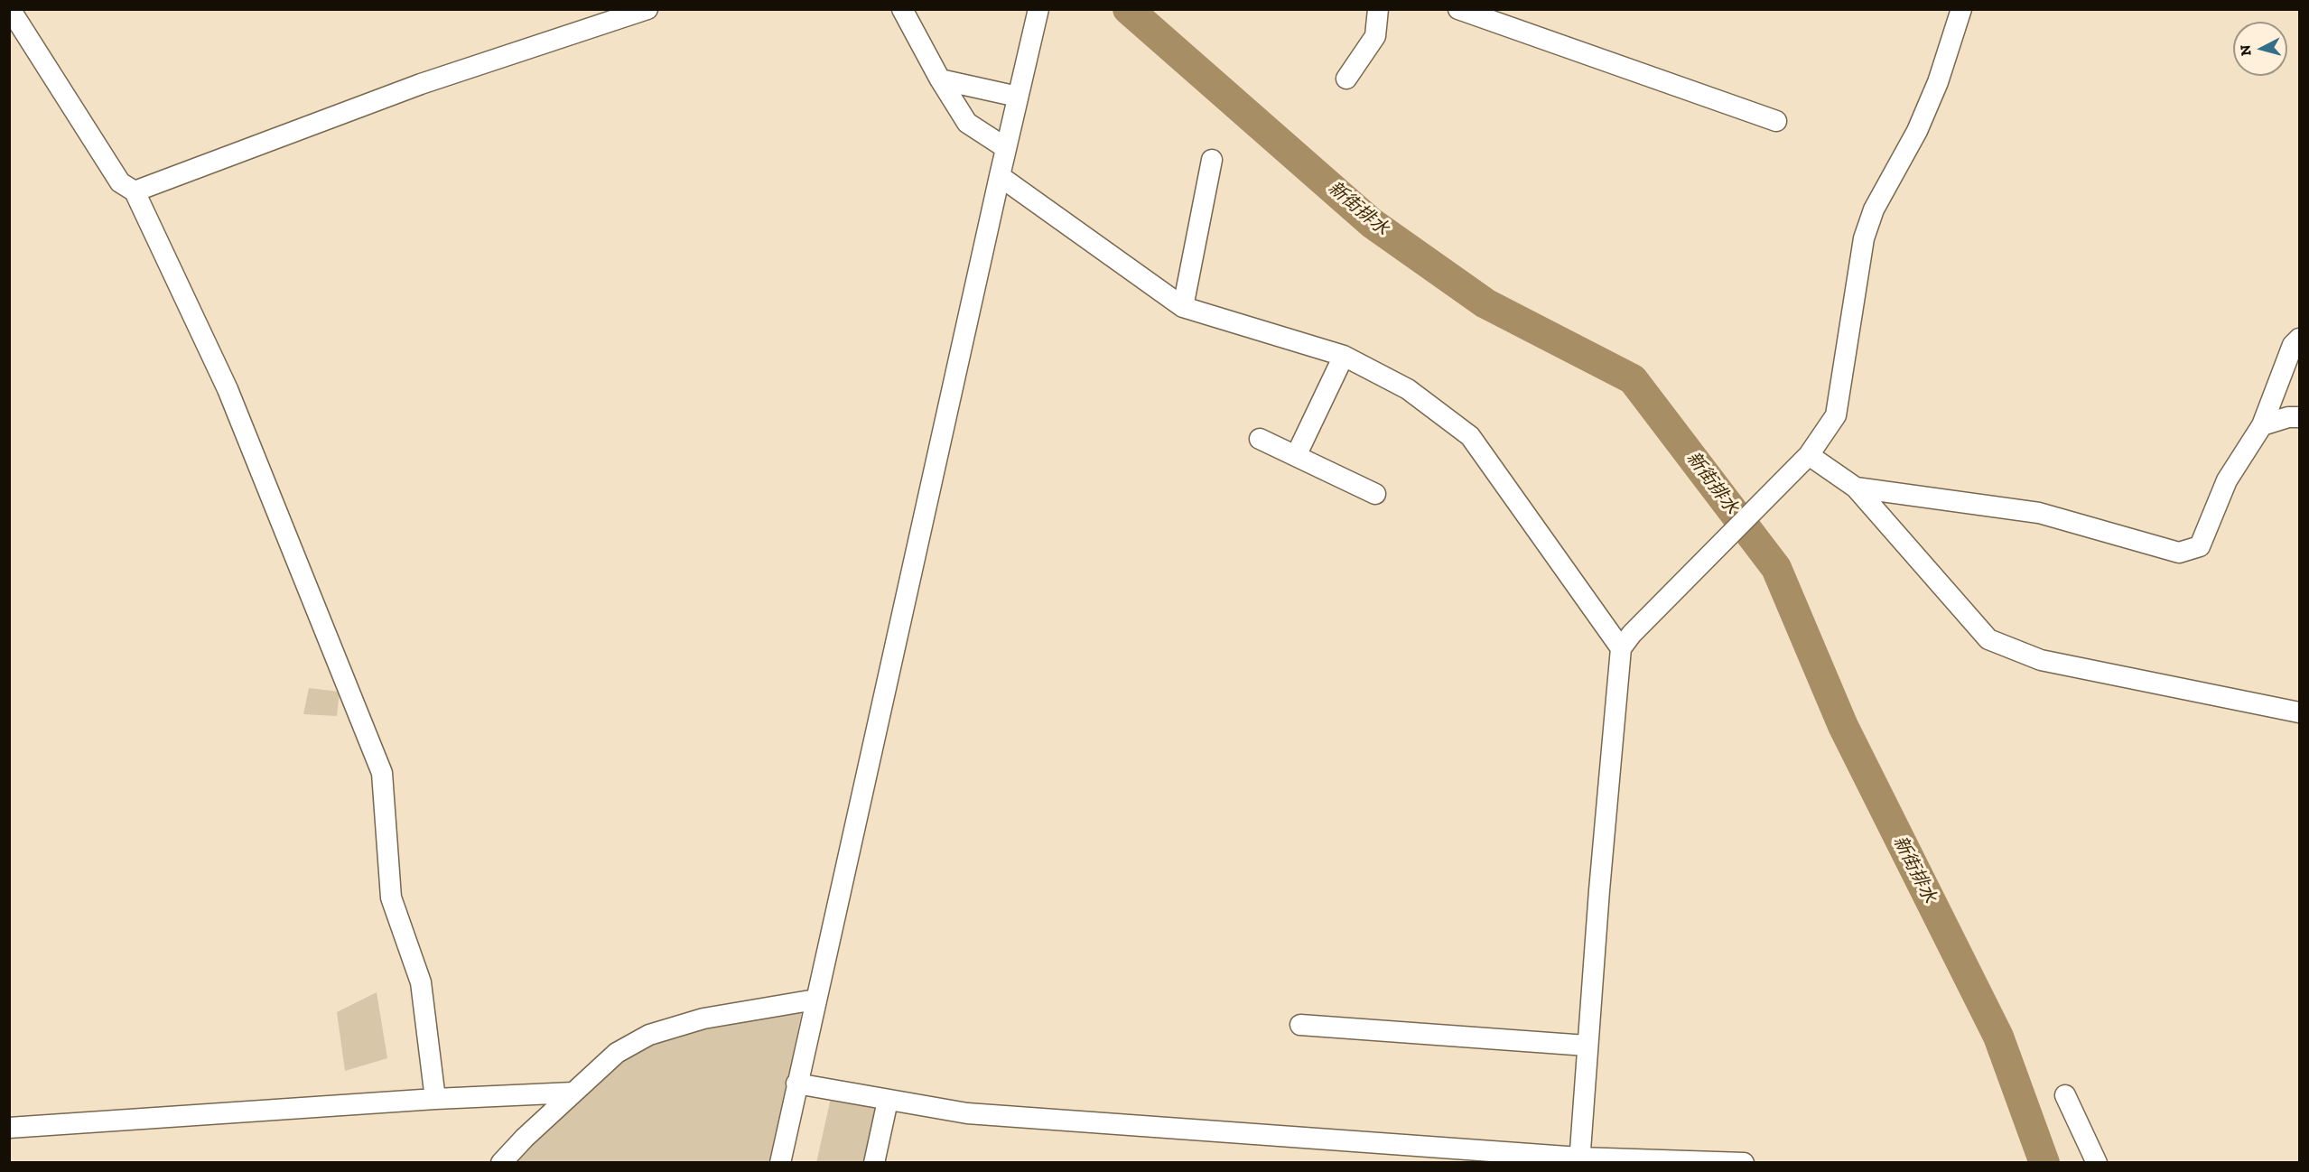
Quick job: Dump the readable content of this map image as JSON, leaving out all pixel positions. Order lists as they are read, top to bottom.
{
  "water": ["新街排水"],
  "north": "left"
}
